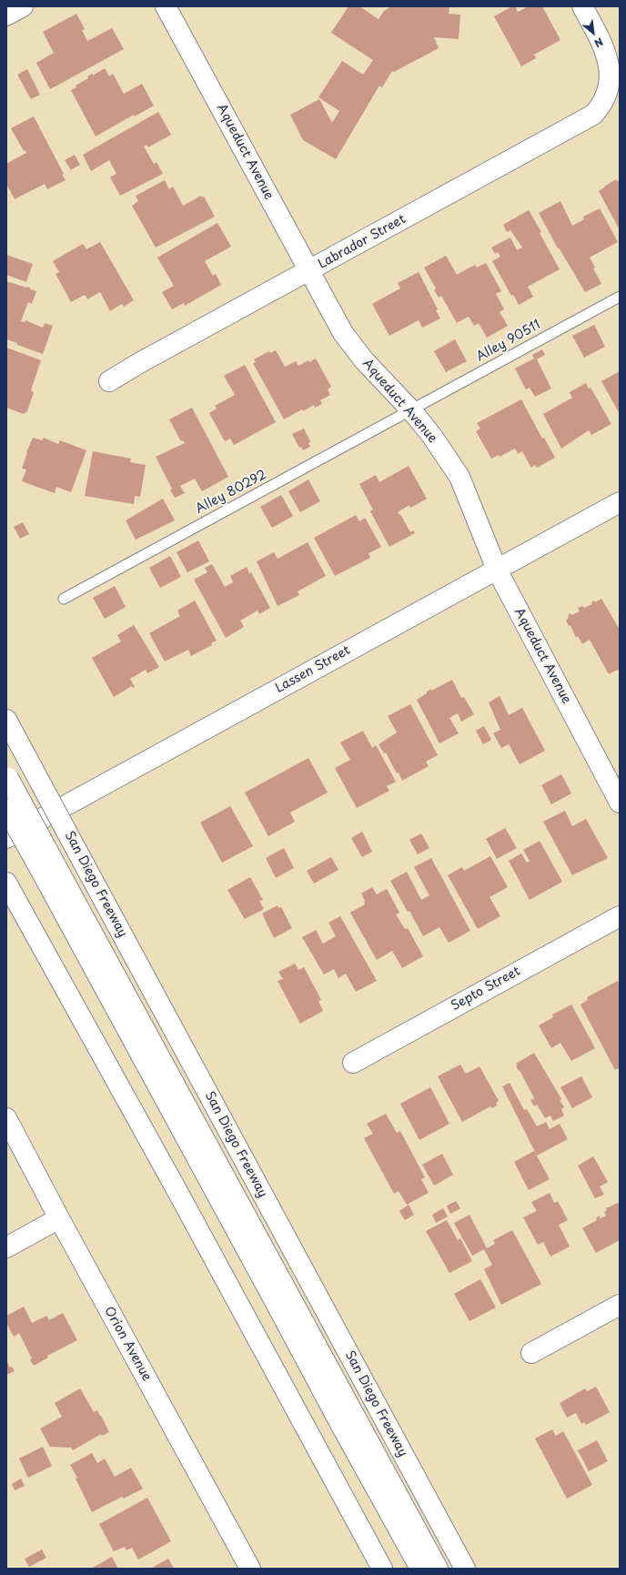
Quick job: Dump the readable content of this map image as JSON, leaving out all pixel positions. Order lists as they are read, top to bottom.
{
  "streets": {
    "main road": [
      "Aqueduct Avenue",
      "Labrador Street",
      "Lassen Street",
      "San Diego Freeway",
      "Septo Street",
      "Orion Avenue"
    ],
    "lane": ["Alley 90511", "Alley 80292"]
  },
  "crossings": [
    ["Aqueduct Avenue", "Labrador Street"],
    ["Aqueduct Avenue", "Alley 90511"],
    ["Aqueduct Avenue", "Alley 80292"],
    ["Aqueduct Avenue", "Lassen Street"],
    ["Alley 90511", "Alley 80292"]
  ],
  "north": "bottom right"
}
